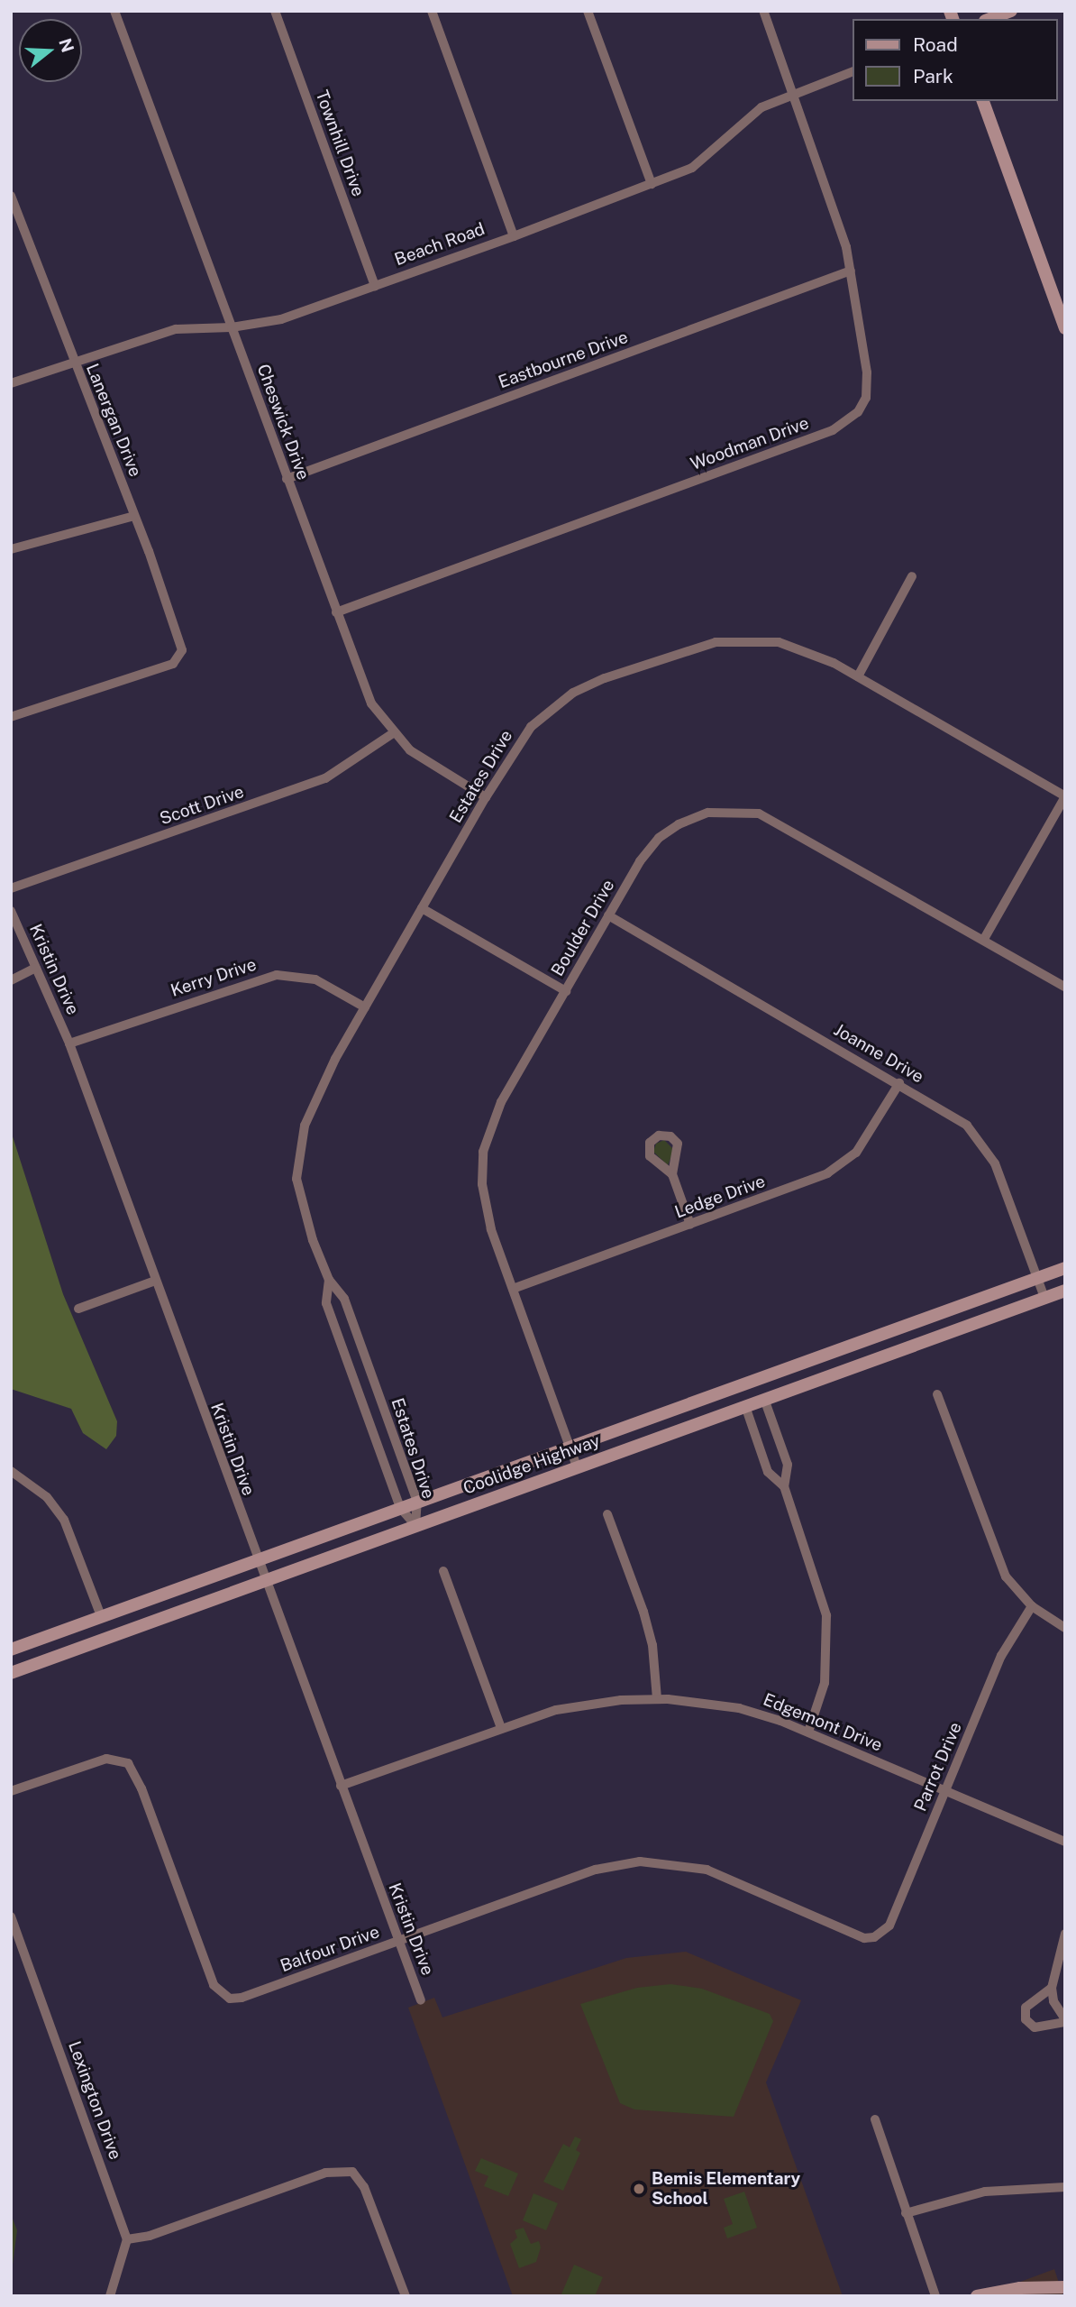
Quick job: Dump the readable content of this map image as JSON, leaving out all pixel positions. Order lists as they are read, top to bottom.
{
  "streets": {
    "main road": ["Coolidge Highway"],
    "street": [
      "Townhill Drive",
      "Beach Road",
      "Eastbourne Drive",
      "Lanergan Drive",
      "Cheswick Drive",
      "Woodman Drive",
      "Estates Drive",
      "Scott Drive",
      "Boulder Drive",
      "Kristin Drive",
      "Kerry Drive",
      "Joanne Drive",
      "Ledge Drive",
      "Edgemont Drive",
      "Parrot Drive",
      "Balfour Drive",
      "Lexington Drive"
    ]
  },
  "crossings": [
    ["Townhill Drive", "Beach Road"],
    ["Beach Road", "Lanergan Drive"],
    ["Beach Road", "Cheswick Drive"],
    ["Beach Road", "Woodman Drive"],
    ["Eastbourne Drive", "Cheswick Drive"],
    ["Eastbourne Drive", "Woodman Drive"],
    ["Cheswick Drive", "Woodman Drive"],
    ["Cheswick Drive", "Estates Drive"],
    ["Cheswick Drive", "Scott Drive"],
    ["Estates Drive", "Kerry Drive"],
    ["Estates Drive", "Coolidge Highway"],
    ["Boulder Drive", "Joanne Drive"],
    ["Boulder Drive", "Ledge Drive"],
    ["Boulder Drive", "Coolidge Highway"],
    ["Kristin Drive", "Kerry Drive"],
    ["Kristin Drive", "Coolidge Highway"],
    ["Kristin Drive", "Edgemont Drive"],
    ["Kristin Drive", "Balfour Drive"],
    ["Joanne Drive", "Ledge Drive"],
    ["Joanne Drive", "Coolidge Highway"],
    ["Edgemont Drive", "Parrot Drive"],
    ["Parrot Drive", "Balfour Drive"]
  ],
  "places": ["Bemis Elementary School"],
  "legend": ["Road", "Park"],
  "north": "right"
}
